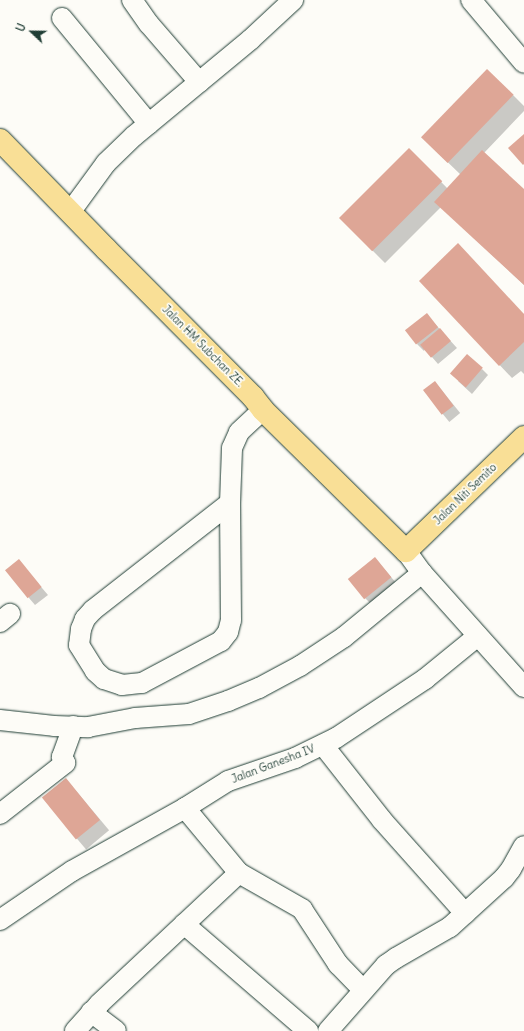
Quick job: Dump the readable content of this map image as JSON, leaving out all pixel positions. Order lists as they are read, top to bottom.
{
  "streets": {
    "main road": ["Jalan HM Subchan ZE.", "Jalan Niti Semito"],
    "street": ["Jalan Ganesha IV"]
  },
  "crossings": [
    ["Jalan HM Subchan ZE.", "Jalan Niti Semito"]
  ],
  "north": "left"
}
